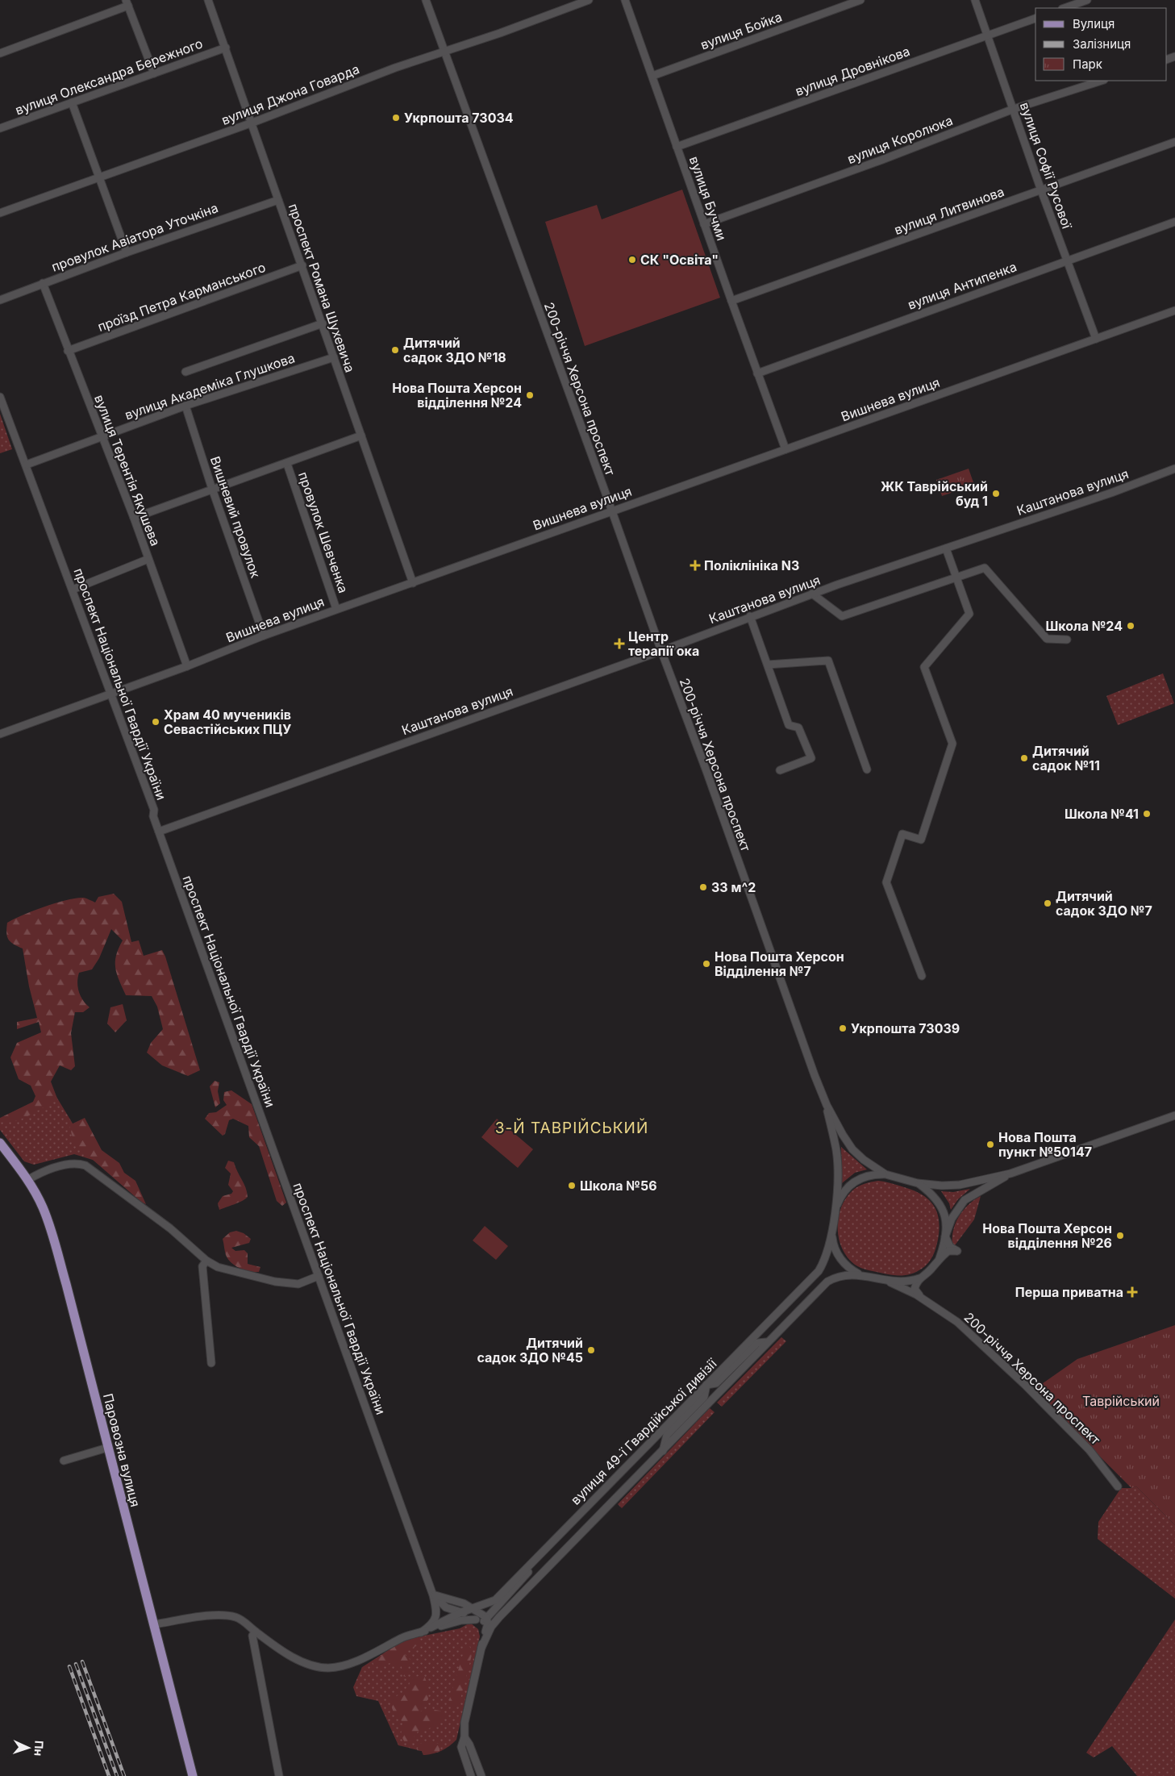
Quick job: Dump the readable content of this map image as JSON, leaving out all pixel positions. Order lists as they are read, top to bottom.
{
  "streets": {
    "main road": ["Паровозна вулиця"],
    "street": [
      "вулиця Бойка",
      "вулиця Дровнікова",
      "вулиця Олександра Бережного",
      "вулиця Джона Говарда",
      "вулиця Королюка",
      "вулиця Софії Русової",
      "вулиця Бучми",
      "вулиця Литвинова",
      "провулок Авіатора Уточкіна",
      "вулиця Антипенка",
      "проспект Романа Шухевича",
      "проїзд Петра Карманського",
      "вулиця Академіка Глушкова",
      "200-річчя Херсона проспект",
      "Вишнева вулиця",
      "вулиця Терентія Якушева",
      "Каштанова вулиця",
      "Вишневий провулок",
      "провулок Шевченка",
      "проспект Національної Гвардії України",
      "вулиця 49-ї Гвардійської дивізії"
    ]
  },
  "crossings": [
    ["вулиця Бойка", "вулиця Бучми"],
    ["вулиця Дровнікова", "вулиця Софії Русової"],
    ["вулиця Дровнікова", "вулиця Бучми"],
    ["вулиця Олександра Бережного", "проспект Романа Шухевича"],
    ["вулиця Джона Говарда", "проспект Романа Шухевича"],
    ["вулиця Джона Говарда", "200-річчя Херсона проспект"],
    ["вулиця Королюка", "вулиця Софії Русової"],
    ["вулиця Королюка", "вулиця Бучми"],
    ["вулиця Софії Русової", "вулиця Литвинова"],
    ["вулиця Софії Русової", "вулиця Антипенка"],
    ["вулиця Софії Русової", "Вишнева вулиця"],
    ["вулиця Бучми", "вулиця Литвинова"],
    ["вулиця Бучми", "вулиця Антипенка"],
    ["вулиця Бучми", "Вишнева вулиця"],
    ["провулок Авіатора Уточкіна", "проспект Романа Шухевича"],
    ["провулок Авіатора Уточкіна", "вулиця Терентія Якушева"],
    ["проспект Романа Шухевича", "проїзд Петра Карманського"],
    ["проспект Романа Шухевича", "вулиця Академіка Глушкова"],
    ["проспект Романа Шухевича", "Вишнева вулиця"],
    ["проїзд Петра Карманського", "вулиця Терентія Якушева"],
    ["вулиця Академіка Глушкова", "вулиця Терентія Якушева"],
    ["вулиця Академіка Глушкова", "Вишневий провулок"],
    ["вулиця Академіка Глушкова", "проспект Національної Гвардії України"],
    ["200-річчя Херсона проспект", "Вишнева вулиця"],
    ["200-річчя Херсона проспект", "Каштанова вулиця"],
    ["200-річчя Херсона проспект", "вулиця 49-ї Гвардійської дивізії"],
    ["Вишнева вулиця", "вулиця Терентія Якушева"],
    ["Вишнева вулиця", "Вишневий провулок"],
    ["Вишнева вулиця", "провулок Шевченка"],
    ["Вишнева вулиця", "проспект Національної Гвардії України"],
    ["Каштанова вулиця", "проспект Національної Гвардії України"],
    ["проспект Національної Гвардії України", "вулиця 49-ї Гвардійської дивізії"]
  ],
  "districts": ["3-Й ТАВРІЙСЬКИЙ"],
  "parks": ["Таврійський"],
  "places": {
    "other": [
      "Укрпошта 73034",
      "СК \"Освіта\"",
      "Дитячий садок ЗДО №18",
      "Нова Пошта Херсон відділення №24",
      "ЖК Таврійський буд 1",
      "Школа №24",
      "Храм 40 мучеників Севастійських ПЦУ",
      "Дитячий садок №11",
      "Школа №41",
      "33 м^2",
      "Дитячий садок ЗДО №7",
      "Нова Пошта Херсон Відділення №7",
      "Укрпошта 73039",
      "Нова Пошта пункт №50147",
      "Школа №56",
      "Нова Пошта Херсон відділення №26",
      "Дитячий садок ЗДО №45"
    ],
    "health": ["Поліклініка N3", "Центр терапії ока", "Перша приватна"]
  },
  "legend": ["Вулиця", "Залізниця", "Парк"],
  "north": "right"
}
